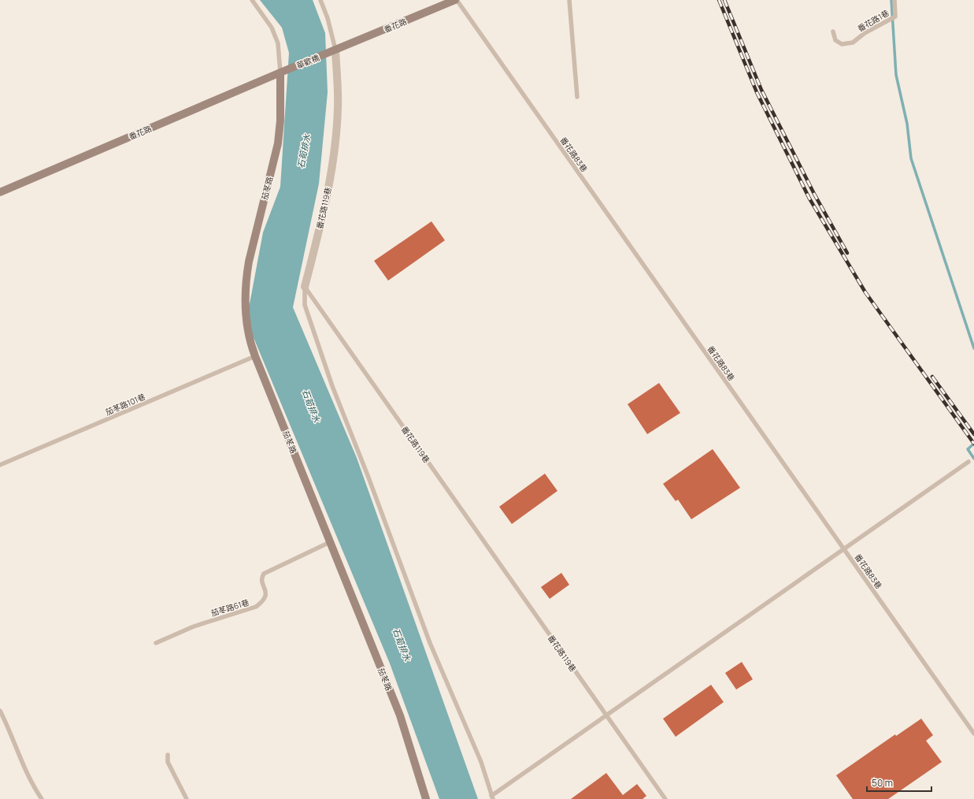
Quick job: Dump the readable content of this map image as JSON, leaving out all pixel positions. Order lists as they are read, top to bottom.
{
  "streets": {
    "street": [
      "番花路",
      "華歡橋",
      "茄苳路",
      "番花路119巷"
    ],
    "lane": [
      "番花路1巷",
      "番花路83巷",
      "茄苳路101巷",
      "茄苳路61巷"
    ]
  },
  "crossings": [
    ["番花路", "華歡橋"],
    ["番花路", "番花路83巷"],
    ["番花路", "茄苳路"],
    ["番花路", "番花路119巷"],
    ["華歡橋", "茄苳路"],
    ["華歡橋", "番花路119巷"],
    ["茄苳路", "茄苳路101巷"],
    ["茄苳路", "茄苳路61巷"]
  ],
  "water": ["石筍排水"],
  "scale_bar": "50 m"
}
